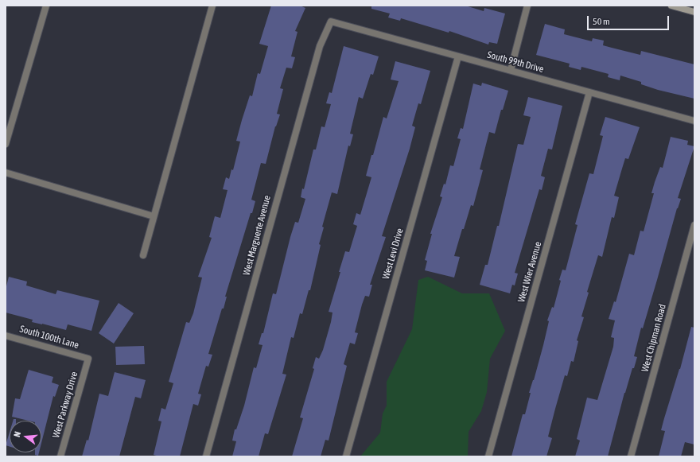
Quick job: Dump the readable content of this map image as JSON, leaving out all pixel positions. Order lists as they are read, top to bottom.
{
  "streets": {
    "street": [
      "South 99th Drive",
      "West Marguerte Avenue",
      "West Levi Drive",
      "West Wier Avenue",
      "South 100th Lane",
      "West Chipman Road",
      "West Parkway Drive"
    ]
  },
  "crossings": [
    ["South 99th Drive", "West Marguerte Avenue"],
    ["South 99th Drive", "West Levi Drive"],
    ["South 99th Drive", "West Wier Avenue"],
    ["South 100th Lane", "West Parkway Drive"]
  ],
  "scale_bar": "50 m",
  "north": "left"
}
